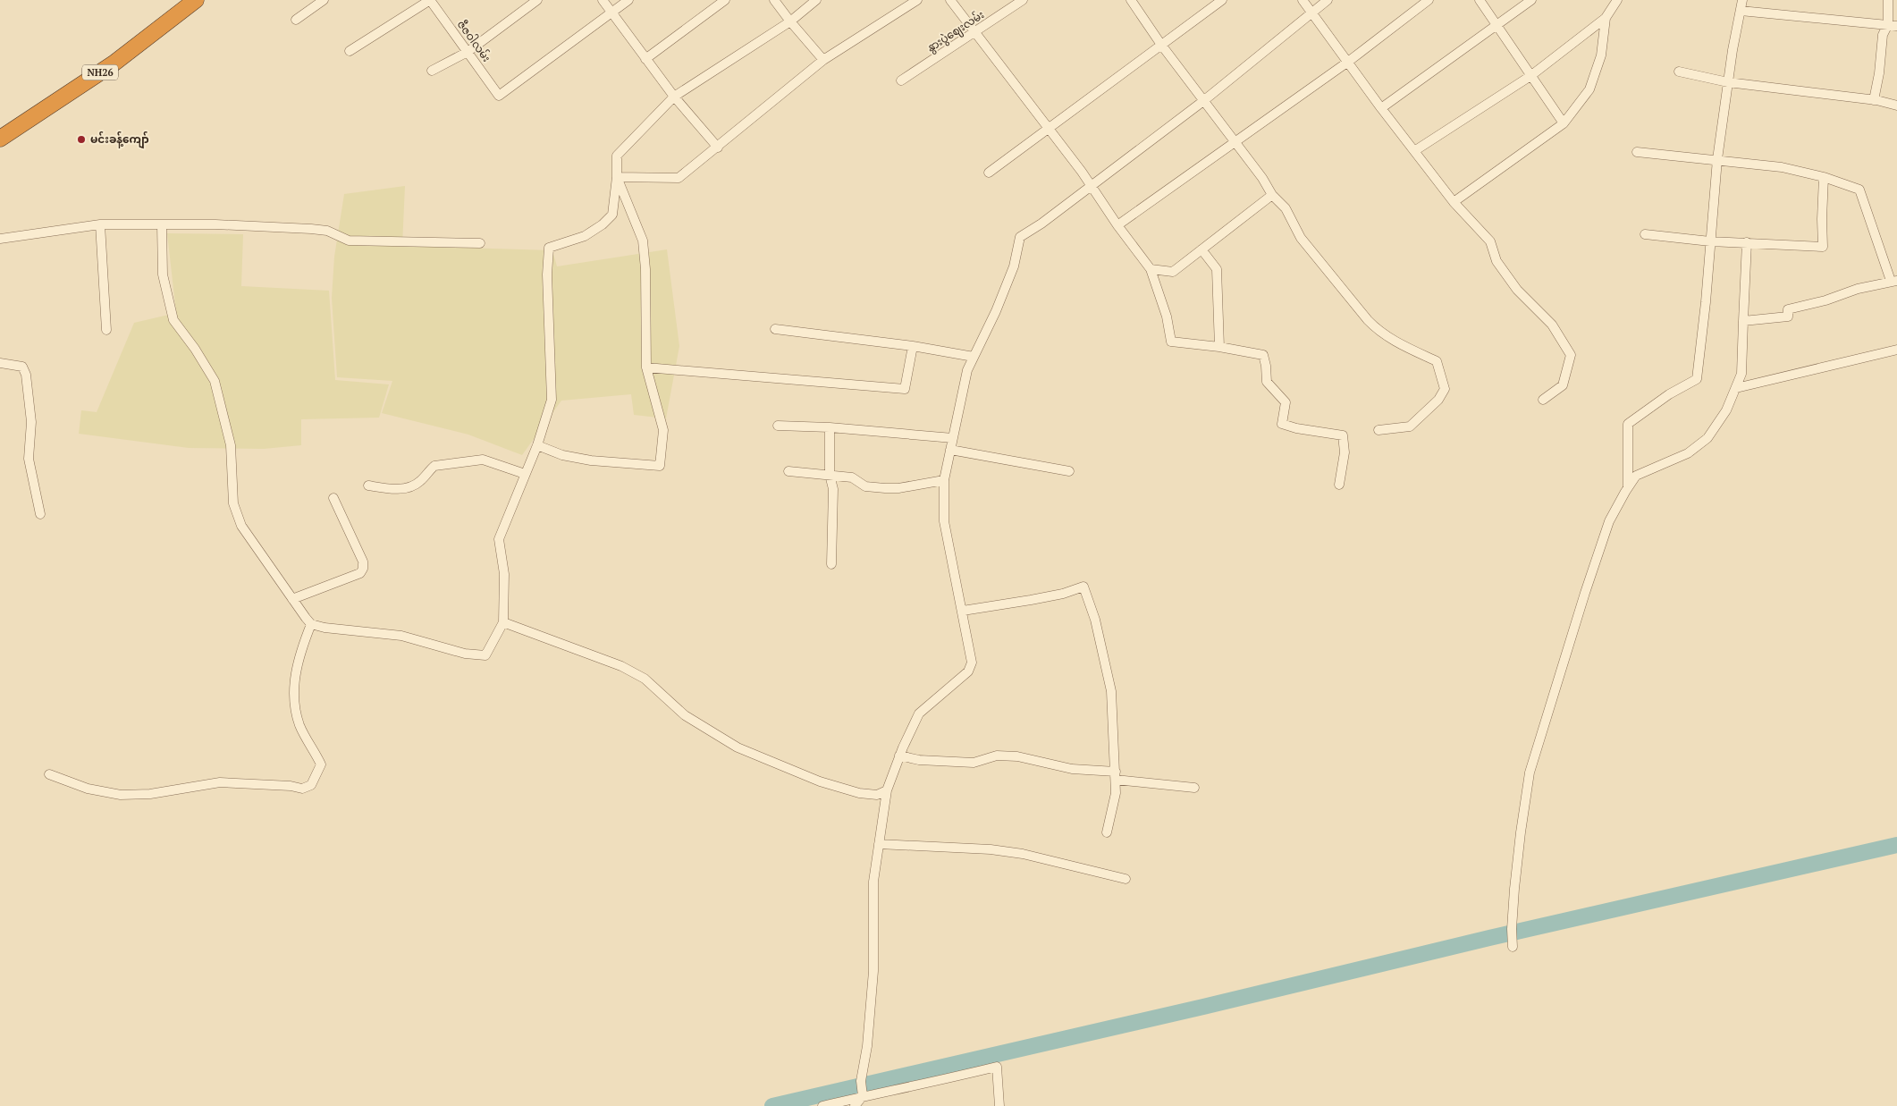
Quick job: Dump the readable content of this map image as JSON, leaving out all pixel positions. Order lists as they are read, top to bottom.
{
  "streets": {
    "highway": ["NH26"],
    "street": ["နွားပွဲဈေးလမ်း", "ဇီဇဝါလမ်း"]
  },
  "places": ["မင်းခန့်ကျော်"]
}
